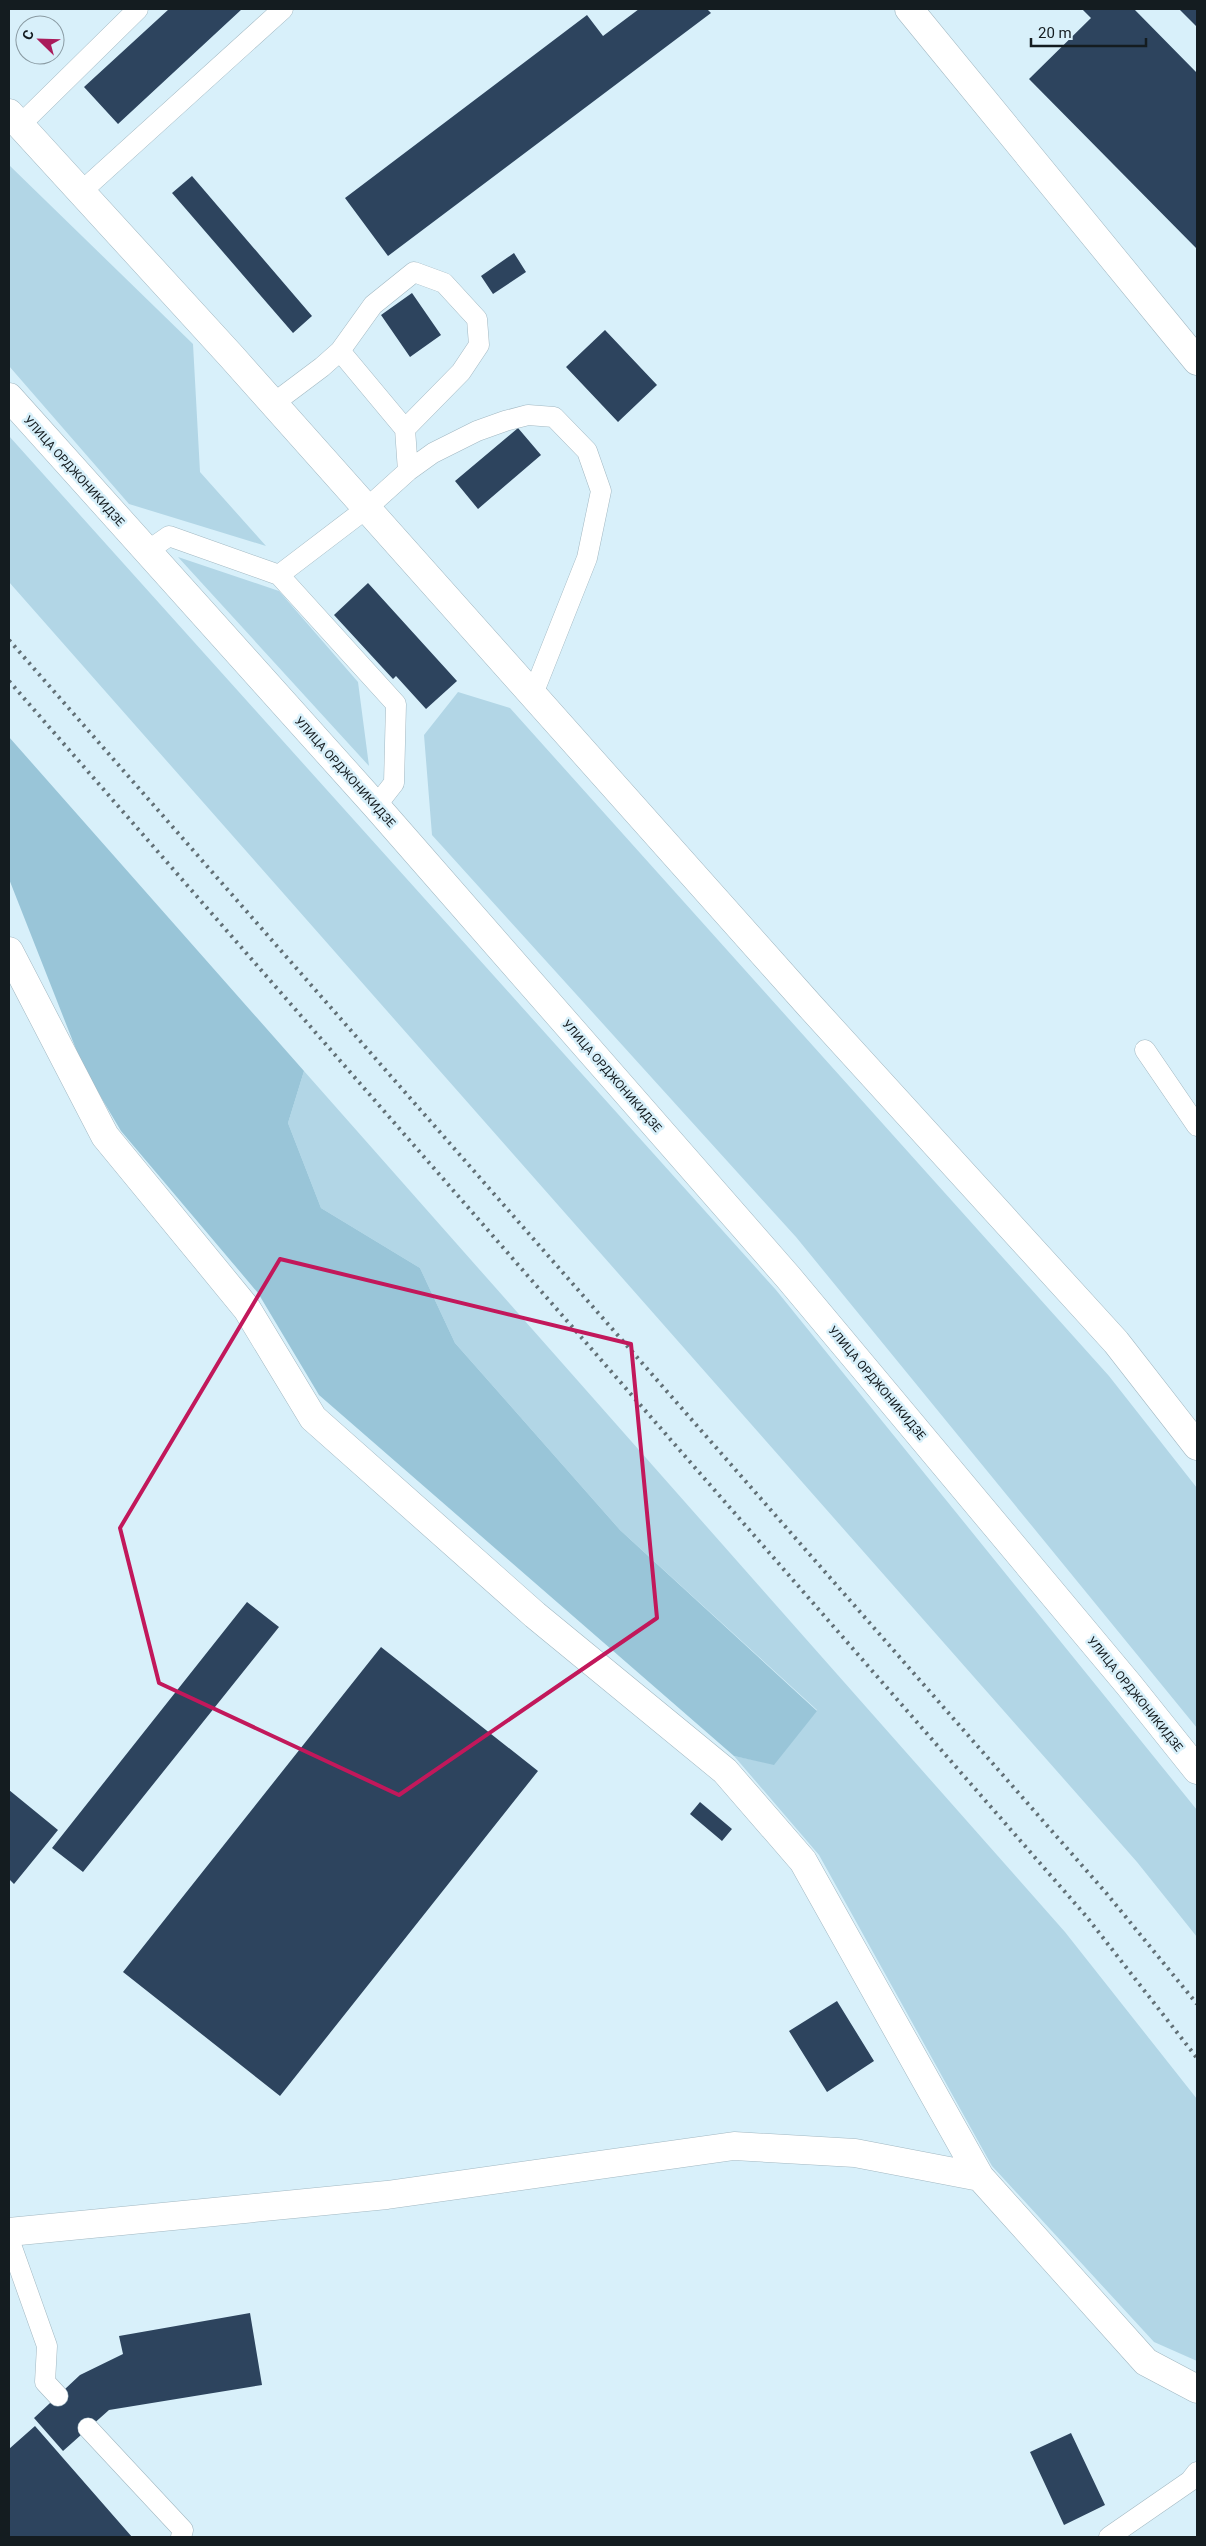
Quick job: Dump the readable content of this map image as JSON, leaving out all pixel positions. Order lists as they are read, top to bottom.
{
  "streets": {
    "main road": ["УЛИЦА ОРДЖОНИКИДЗЕ"]
  },
  "scale_bar": "20 m",
  "north": "top left"
}
